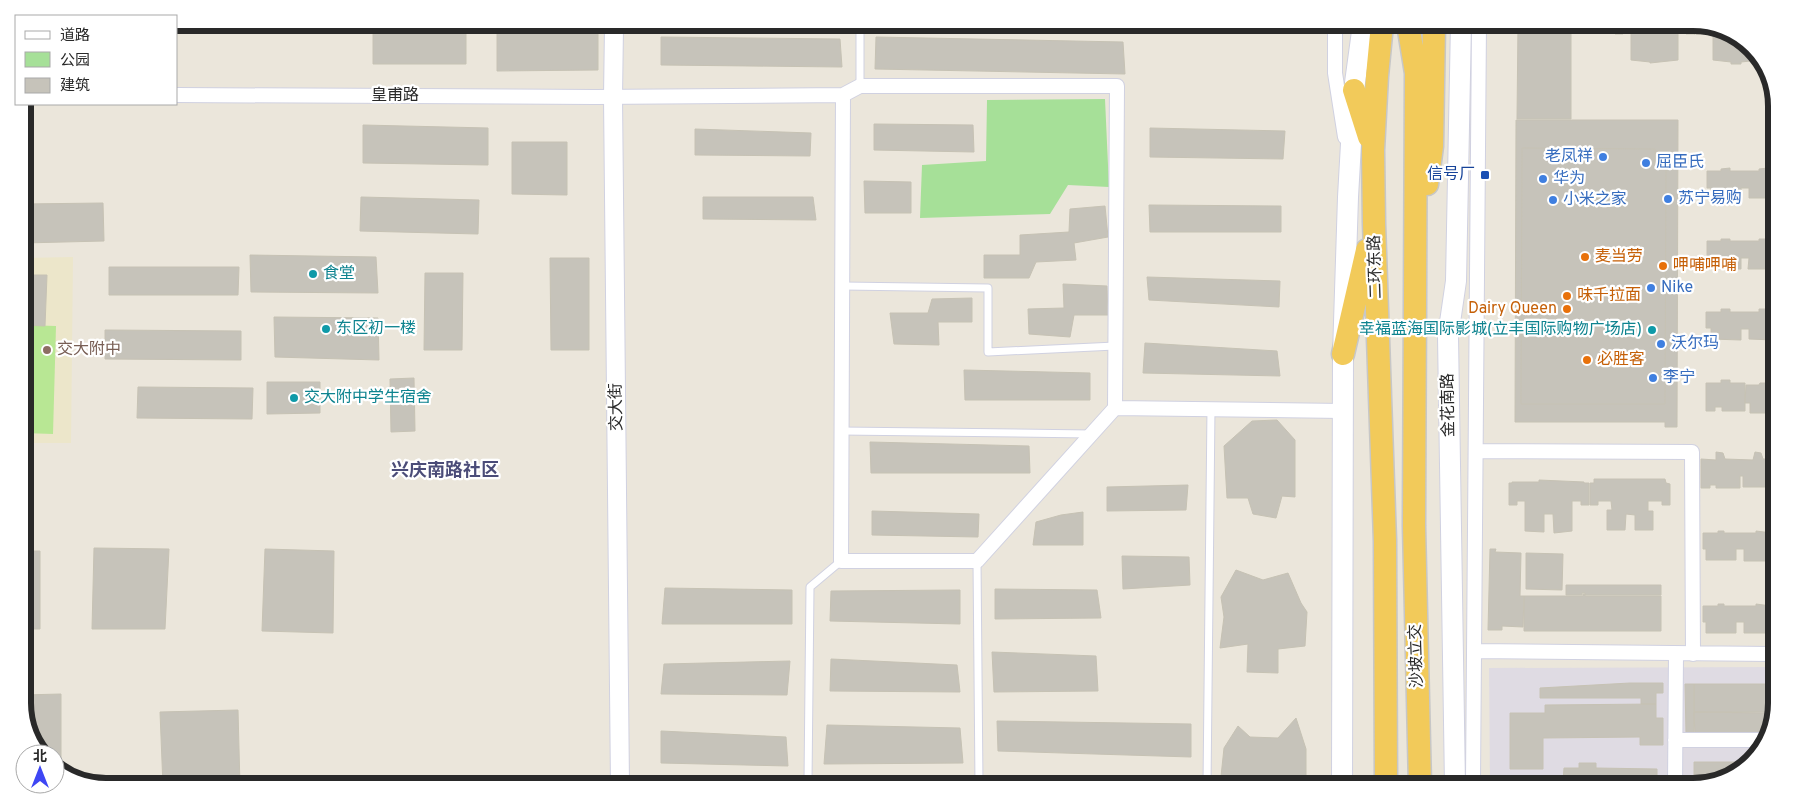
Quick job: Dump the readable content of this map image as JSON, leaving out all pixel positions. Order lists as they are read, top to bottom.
{
  "streets": {
    "highway": ["二环东路", "沙坡立交"],
    "main road": ["金花南路"],
    "street": ["皇甫路", "交大街"]
  },
  "crossings": [
    ["皇甫路", "交大街"],
    ["二环东路", "沙坡立交"]
  ],
  "districts": ["兴庆南路社区"],
  "places": {
    "other": [
      "老凤祥",
      "屈臣氏",
      "华为",
      "苏宁易购",
      "小米之家",
      "麦当劳",
      "呷哺呷哺",
      "食堂",
      "Nike",
      "味千拉面",
      "Dairy Queen",
      "东区初一楼",
      "幸福蓝海国际影城(立丰国际购物广场店)",
      "沃尔玛",
      "交大附中",
      "必胜客",
      "李宁",
      "交大附中学生宿舍"
    ],
    "transit": ["信号厂"]
  },
  "legend": ["道路", "公园", "建筑"],
  "north": "top"
}
